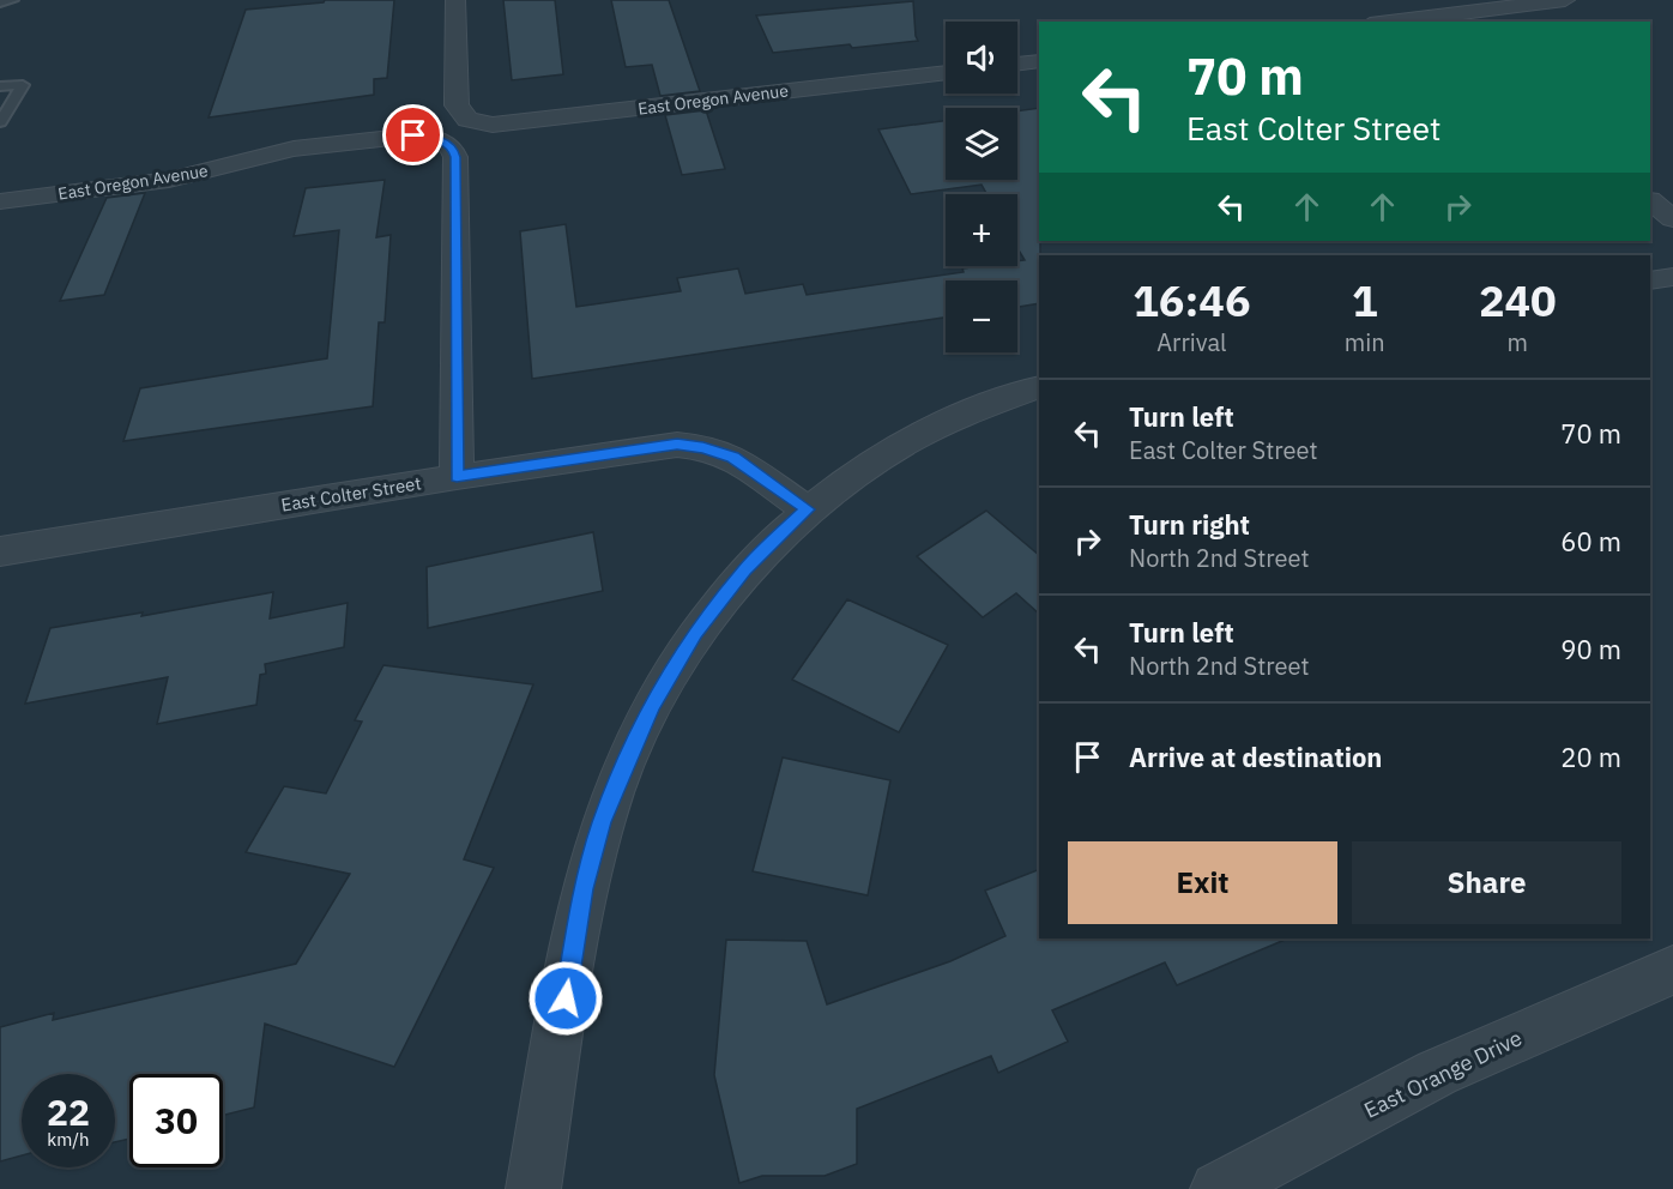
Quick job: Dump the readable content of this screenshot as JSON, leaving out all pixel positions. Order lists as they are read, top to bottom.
{
  "streets": {
    "street": ["East Oregon Avenue", "East Colter Street", "East Orange Drive"]
  },
  "crossings": [
    ["East Oregon Avenue", "East Colter Street"]
  ],
  "page": {
    "map_buttons": ["+", "−"],
    "turn": ["70 m", "East Colter Street"],
    "eta": [
      "16:46",
      "Arrival",
      "1",
      "min",
      "240",
      "m"
    ],
    "list": [
      {
        "name": "Turn left",
        "note": "East Colter Street",
        "value": "70 m"
      },
      {
        "name": "Turn right",
        "note": "North 2nd Street",
        "value": "60 m"
      },
      {
        "name": "Turn left",
        "note": "North 2nd Street",
        "value": "90 m"
      },
      {
        "name": "Arrive at destination",
        "value": "20 m"
      }
    ],
    "buttons": ["Exit", "Share"],
    "speed": "22 km/h",
    "limit": "30"
  }
}
